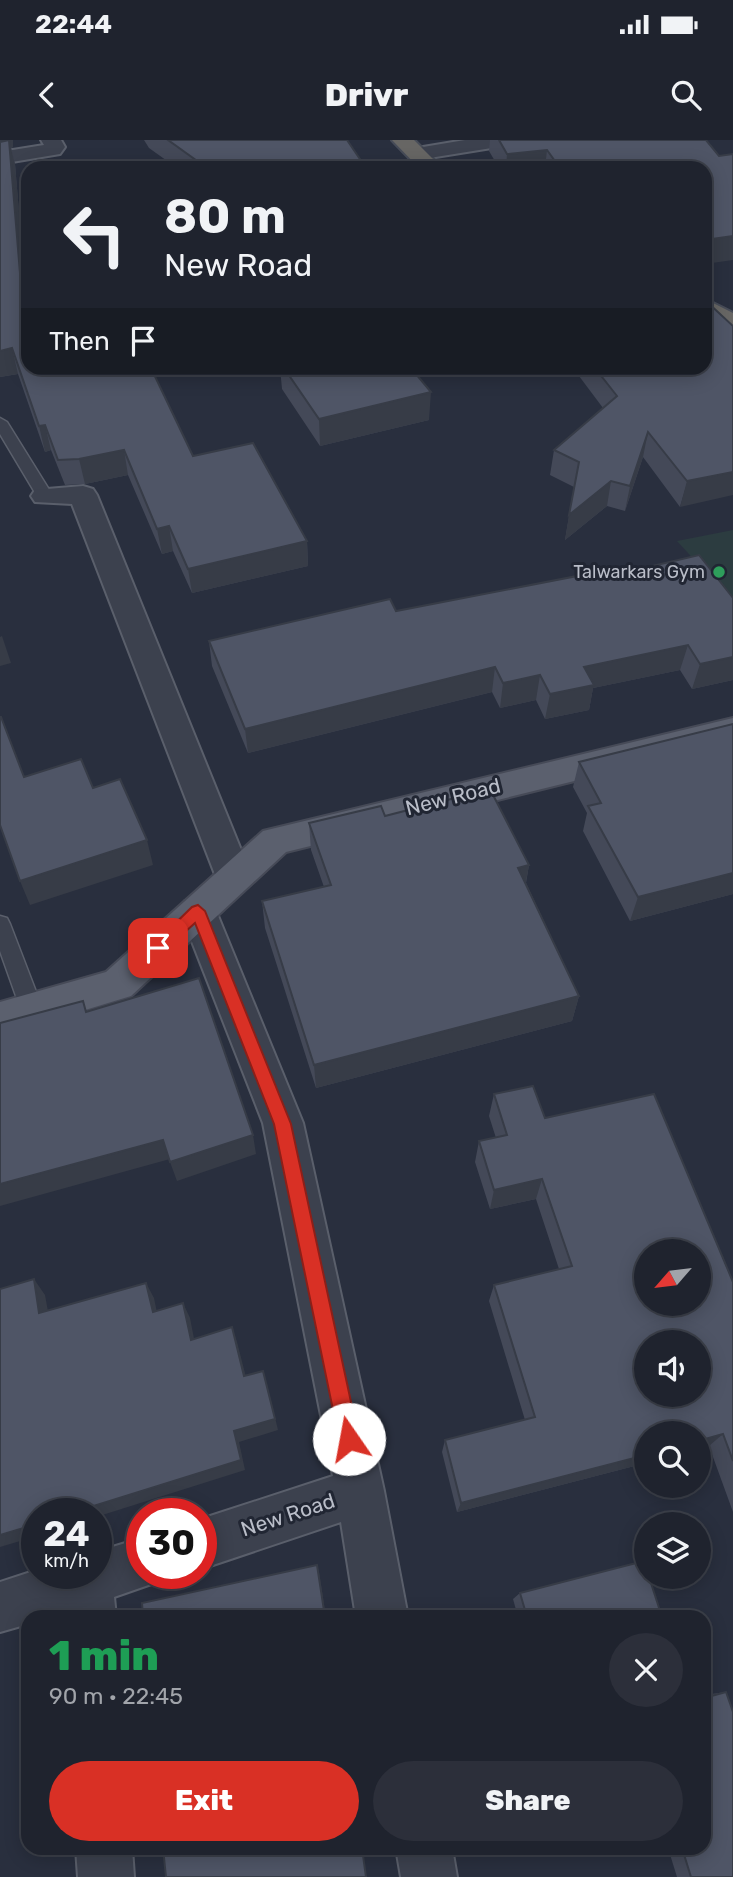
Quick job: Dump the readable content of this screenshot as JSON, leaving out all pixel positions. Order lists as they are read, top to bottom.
{
  "streets": {
    "main road": ["New Road"]
  },
  "places": ["Talwarkars Gym"],
  "north": "bottom left",
  "page": {
    "status": "22:44",
    "header": "Drivr",
    "turn": ["80 m", "New Road"],
    "then": "Then",
    "speed": "24 km/h",
    "limit": "30",
    "heading": ["1 min", "90 m · 22:45"],
    "buttons": ["Exit", "Share"]
  }
}
